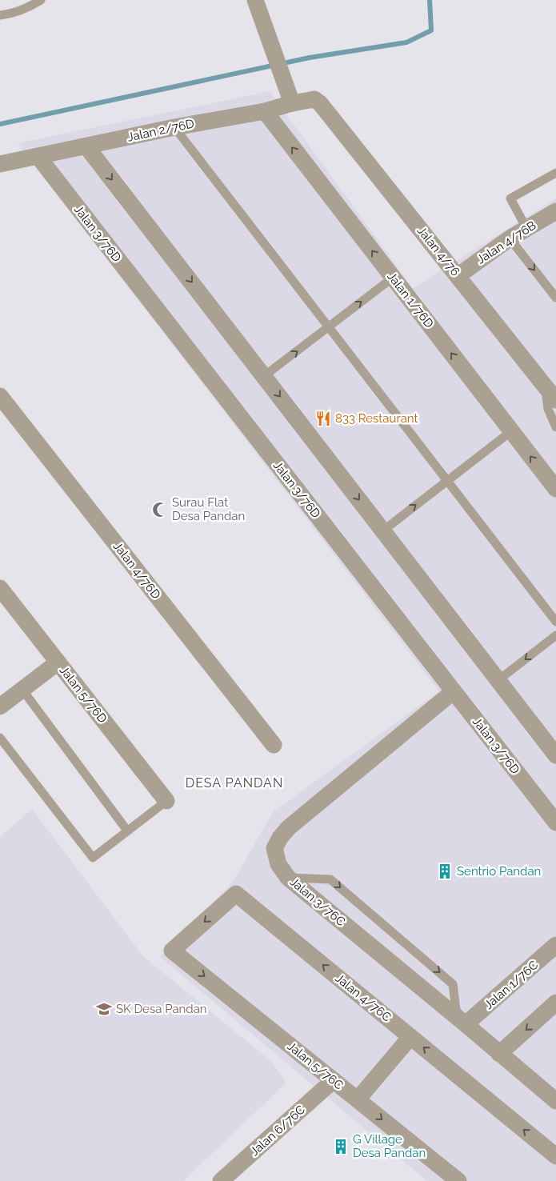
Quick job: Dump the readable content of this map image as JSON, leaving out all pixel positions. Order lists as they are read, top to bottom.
{
  "streets": {
    "street": [
      "Jalan 2/76D",
      "Jalan 3/76D",
      "Jalan 4/76B",
      "Jalan 4/76",
      "Jalan 1/76D",
      "Jalan 4/76D",
      "Jalan 5/76D",
      "Jalan 3/76C",
      "Jalan 1/76C",
      "Jalan 4/76C",
      "Jalan 5/76C",
      "Jalan 6/76C"
    ]
  },
  "crossings": [
    ["Jalan 2/76D", "Jalan 3/76D"],
    ["Jalan 2/76D", "Jalan 4/76"],
    ["Jalan 2/76D", "Jalan 1/76D"],
    ["Jalan 3/76D", "Jalan 3/76C"],
    ["Jalan 4/76B", "Jalan 4/76"],
    ["Jalan 3/76C", "Jalan 1/76C"],
    ["Jalan 4/76C", "Jalan 5/76C"],
    ["Jalan 5/76C", "Jalan 6/76C"]
  ],
  "one_way": ["Jalan 1/76D", "Jalan 4/76C", "Jalan 5/76C"],
  "districts": ["DESA PANDAN"],
  "places": {
    "restaurant": ["833 Restaurant"],
    "mosque": ["Surau Flat Desa Pandan"],
    "building": ["Sentrio Pandan", "G Village Desa Pandan"],
    "school or university": ["SK Desa Pandan"]
  }
}
